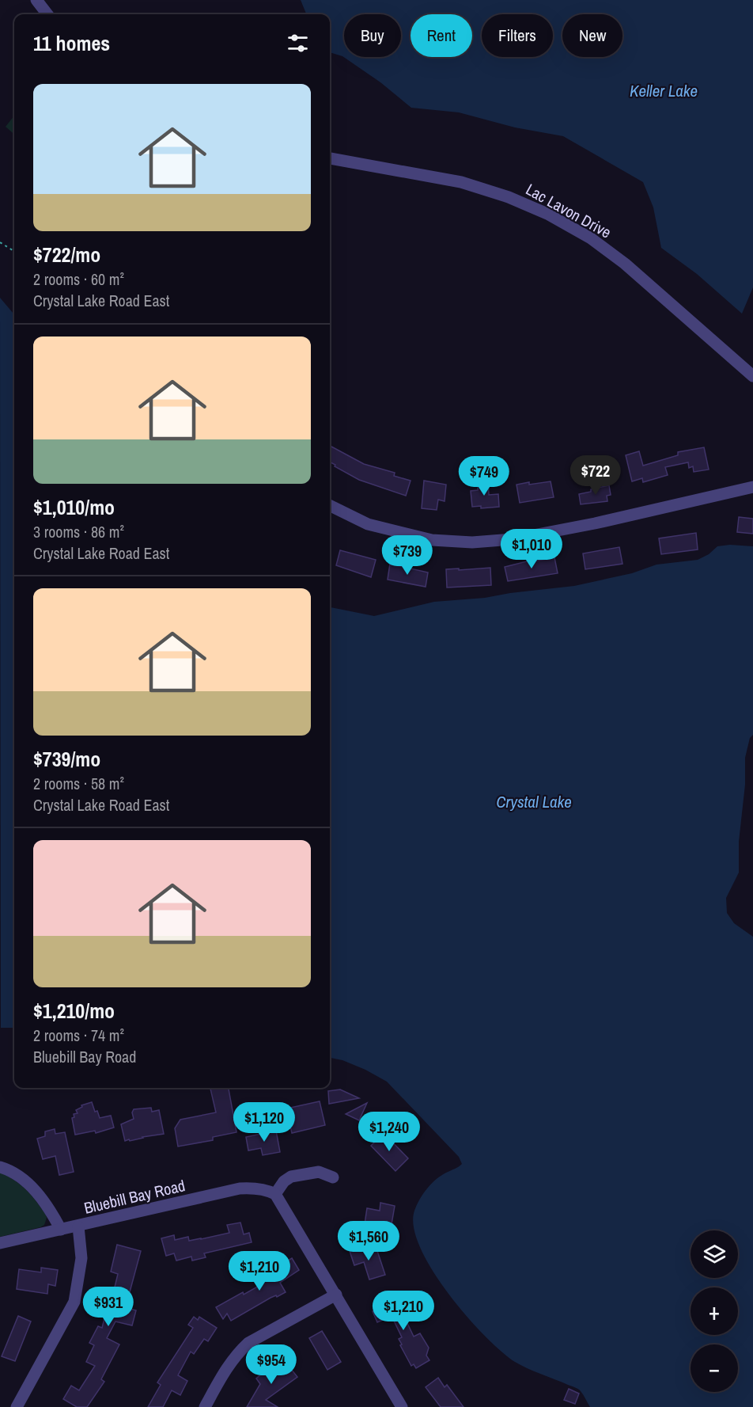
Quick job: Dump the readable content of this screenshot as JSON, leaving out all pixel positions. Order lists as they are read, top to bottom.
{
  "streets": {
    "street": ["Lac Lavon Drive", "Bluebill Bay Road"]
  },
  "water": ["Keller Lake", "Crystal Lake"],
  "page": {
    "chip": [
      "Buy",
      "Rent",
      "Filters",
      "New"
    ],
    "heading": "11 homes",
    "list": [
      {
        "name": "$722/mo",
        "note": "2 rooms · 60 m² · Crystal Lake Road East"
      },
      {
        "name": "$1,010/mo",
        "note": "3 rooms · 86 m² · Crystal Lake Road East"
      },
      {
        "name": "$739/mo",
        "note": "2 rooms · 58 m² · Crystal Lake Road East"
      },
      {
        "name": "$1,210/mo",
        "note": "2 rooms · 74 m² · Bluebill Bay Road"
      }
    ],
    "price": [
      "$722",
      "$749",
      "$1,010",
      "$739",
      "$1,120",
      "$1,240",
      "$1,560",
      "$1,210",
      "$931",
      "$1,210",
      "$954"
    ],
    "map_buttons": ["+", "−"]
  }
}
